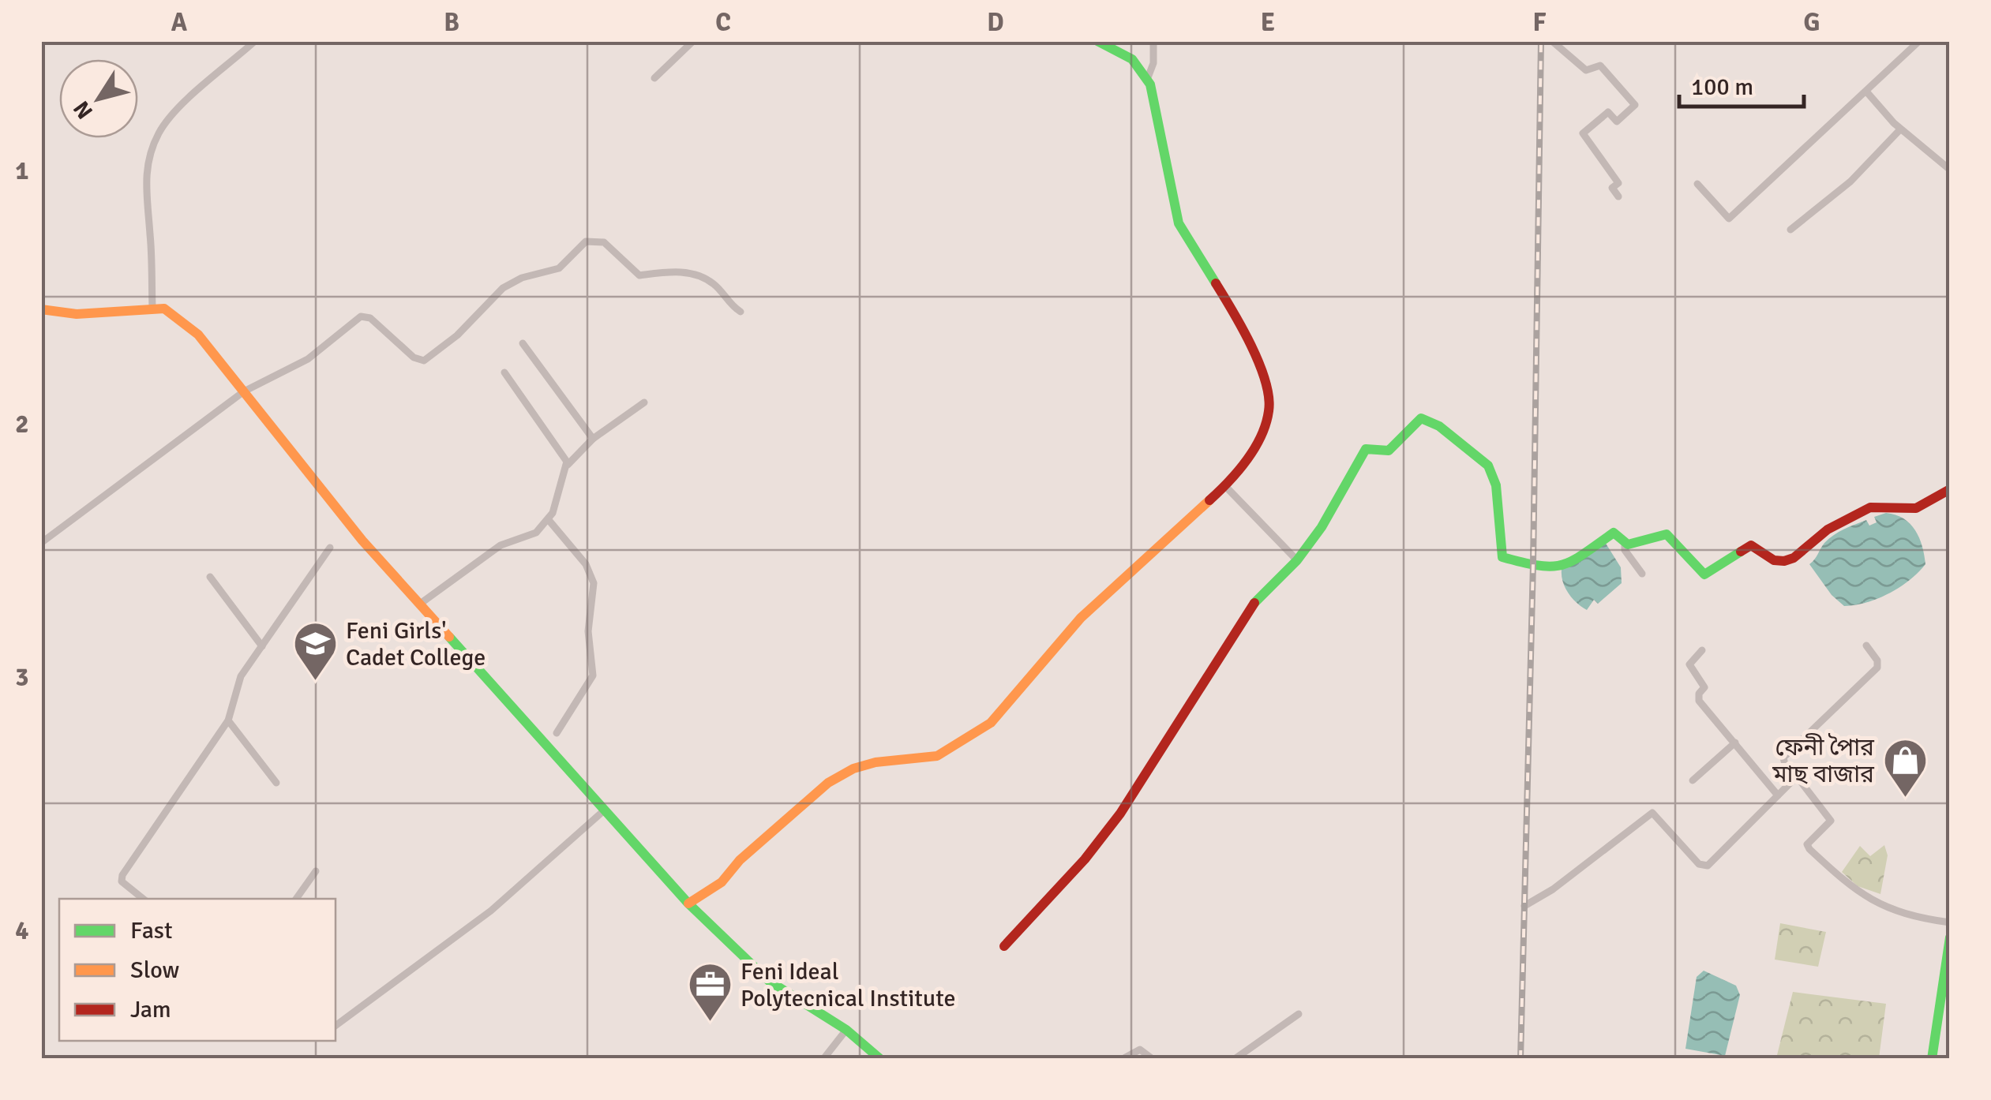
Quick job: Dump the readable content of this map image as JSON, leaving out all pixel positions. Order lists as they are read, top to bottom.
{
  "places": {
    "school or university": ["Feni Girls' Cadet College"],
    "shop": ["ফেনী পৈার মাছ বাজার"],
    "office": ["Feni Ideal Polytecnical Institute"]
  },
  "legend": ["Fast", "Slow", "Jam"],
  "scale_bar": "100 m",
  "north": "bottom left",
  "grid": {
    "columns": [
      "A",
      "B",
      "C",
      "D",
      "E",
      "F",
      "G"
    ],
    "rows": [
      "1",
      "2",
      "3",
      "4"
    ]
  }
}
